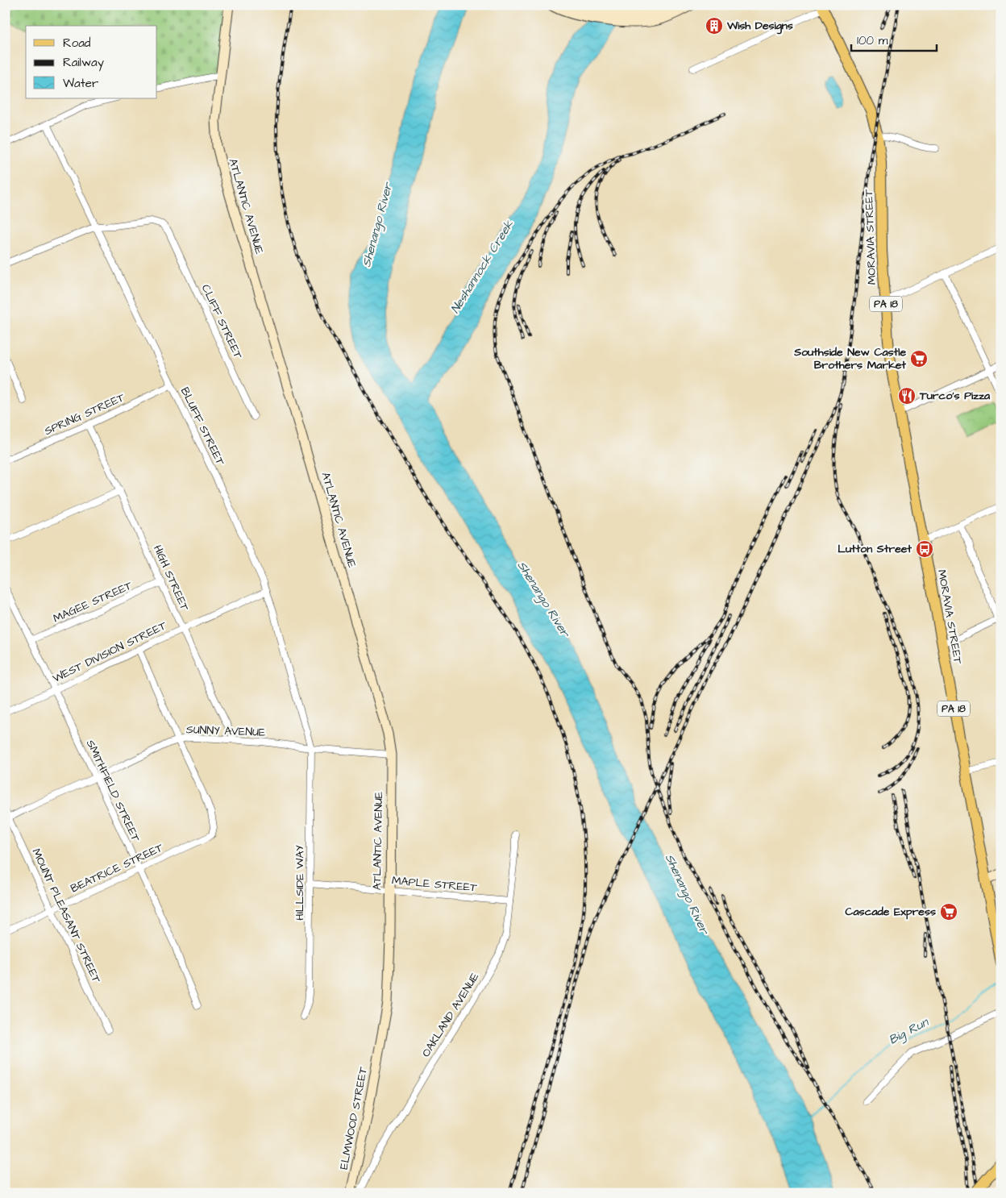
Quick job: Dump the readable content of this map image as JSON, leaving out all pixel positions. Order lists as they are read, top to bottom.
{
  "streets": {
    "main road": ["MORAVIA STREET", "PA 18"],
    "street": [
      "ATLANTIC AVENUE",
      "CLIFF STREET",
      "SPRING STREET",
      "BLUFF STREET",
      "HIGH STREET",
      "MAGEE STREET",
      "WEST DIVISION STREET",
      "SUNNY AVENUE",
      "SMITHFIELD STREET",
      "BEATRICE STREET",
      "HILLSIDE WAY",
      "MAPLE STREET",
      "MOUNT PLEASANT STREET",
      "OAKLAND AVENUE",
      "ELMWOOD STREET"
    ]
  },
  "crossings": [
    ["ATLANTIC AVENUE", "SUNNY AVENUE"],
    ["ATLANTIC AVENUE", "MAPLE STREET"],
    ["ATLANTIC AVENUE", "ELMWOOD STREET"],
    ["MORAVIA STREET", "PA 18"],
    ["CLIFF STREET", "BLUFF STREET"],
    ["SPRING STREET", "BLUFF STREET"],
    ["SPRING STREET", "HIGH STREET"],
    ["BLUFF STREET", "WEST DIVISION STREET"],
    ["BLUFF STREET", "SUNNY AVENUE"],
    ["BLUFF STREET", "HILLSIDE WAY"],
    ["HIGH STREET", "MAGEE STREET"],
    ["HIGH STREET", "WEST DIVISION STREET"],
    ["HIGH STREET", "SUNNY AVENUE"],
    ["MAGEE STREET", "SMITHFIELD STREET"],
    ["WEST DIVISION STREET", "SMITHFIELD STREET"],
    ["SUNNY AVENUE", "SMITHFIELD STREET"],
    ["SUNNY AVENUE", "BEATRICE STREET"],
    ["SUNNY AVENUE", "HILLSIDE WAY"],
    ["SUNNY AVENUE", "MOUNT PLEASANT STREET"],
    ["SMITHFIELD STREET", "BEATRICE STREET"],
    ["BEATRICE STREET", "MOUNT PLEASANT STREET"],
    ["HILLSIDE WAY", "MAPLE STREET"],
    ["MAPLE STREET", "OAKLAND AVENUE"]
  ],
  "water": ["Shenango River", "Neshannock Creek", "Big Run"],
  "places": {
    "building": ["Wish Designs"],
    "supermarket": ["Southside New Castle Brothers Market", "Cascade Express"],
    "restaurant": ["Turco's Pizza"],
    "bus stop": ["Lutton Street"]
  },
  "legend": ["Road", "Railway", "Water"],
  "scale_bar": "100 m"
}
